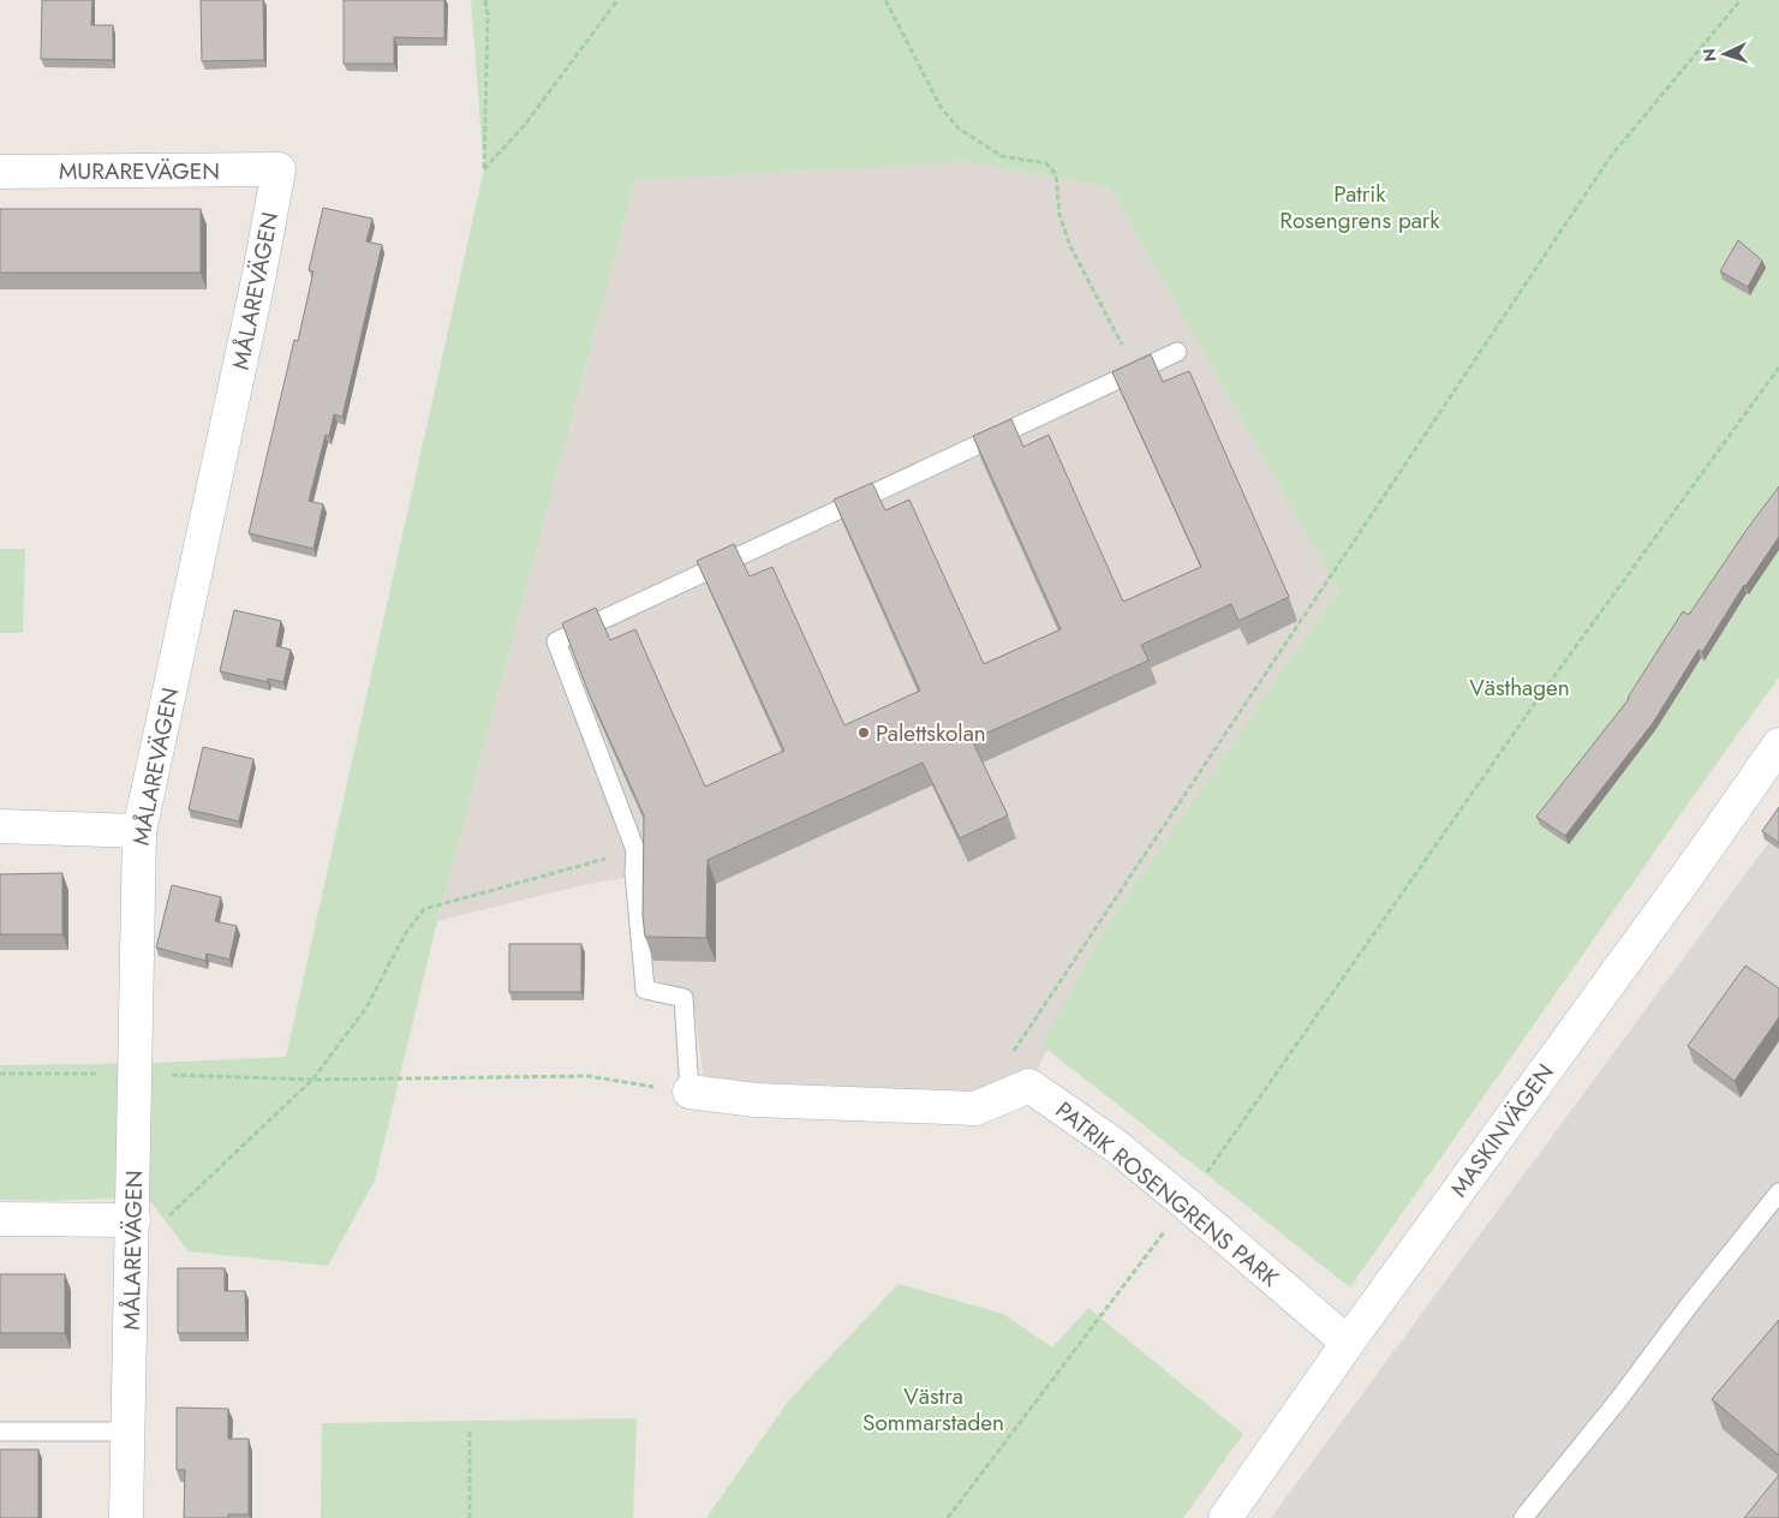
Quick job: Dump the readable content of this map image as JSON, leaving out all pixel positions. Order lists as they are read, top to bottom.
{
  "streets": {
    "street": [
      "MURAREVÄGEN",
      "MÅLAREVÄGEN",
      "MASKINVÄGEN",
      "PATRIK ROSENGRENS PARK"
    ]
  },
  "crossings": [
    ["MURAREVÄGEN", "MÅLAREVÄGEN"],
    ["MASKINVÄGEN", "PATRIK ROSENGRENS PARK"]
  ],
  "parks": ["Patrik Rosengrens park", "Västhagen", "Västra Sommarstaden"],
  "places": ["Palettskolan"],
  "north": "left"
}
